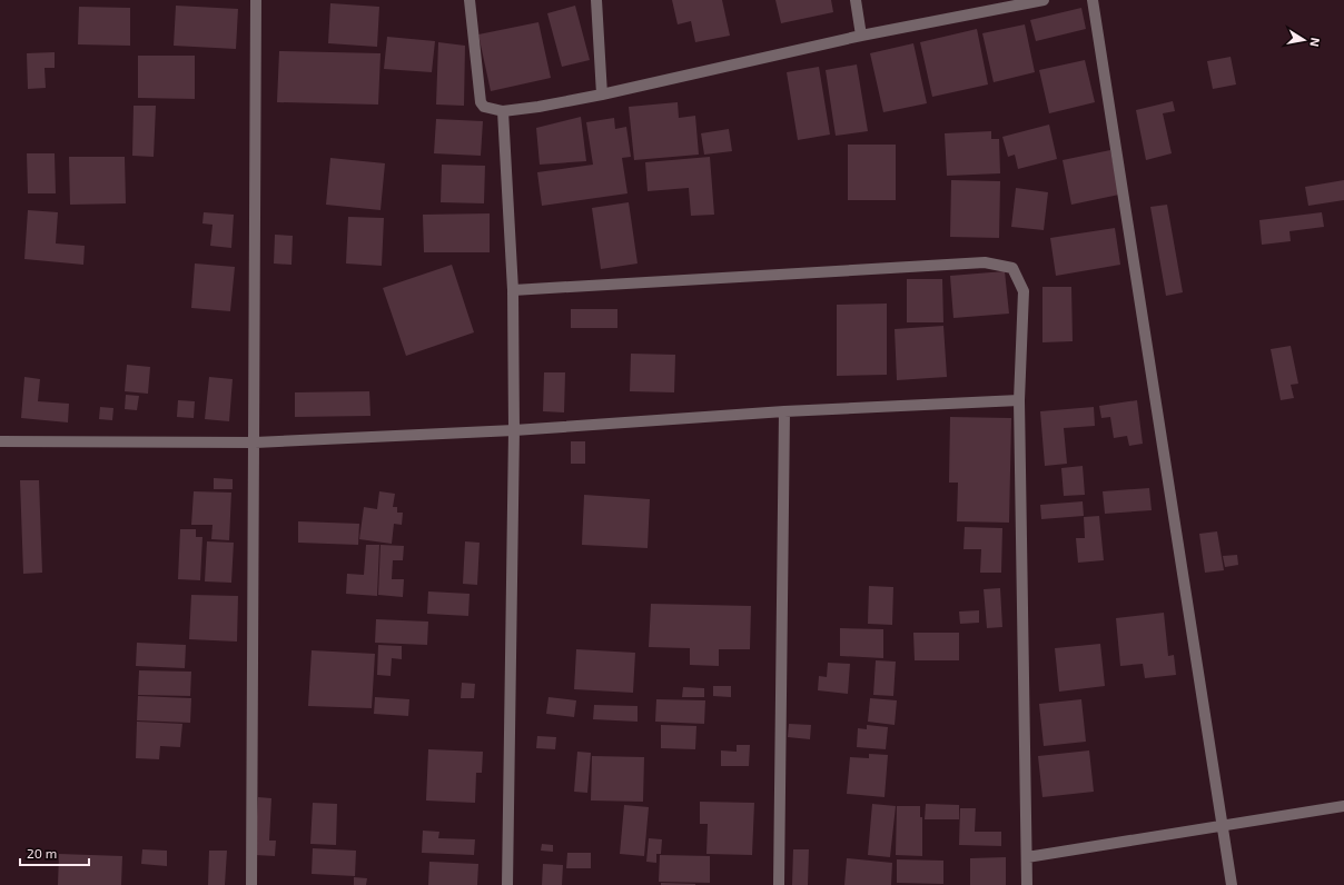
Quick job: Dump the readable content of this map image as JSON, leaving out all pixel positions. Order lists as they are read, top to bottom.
{
  "scale_bar": "20 m",
  "north": "right"
}
